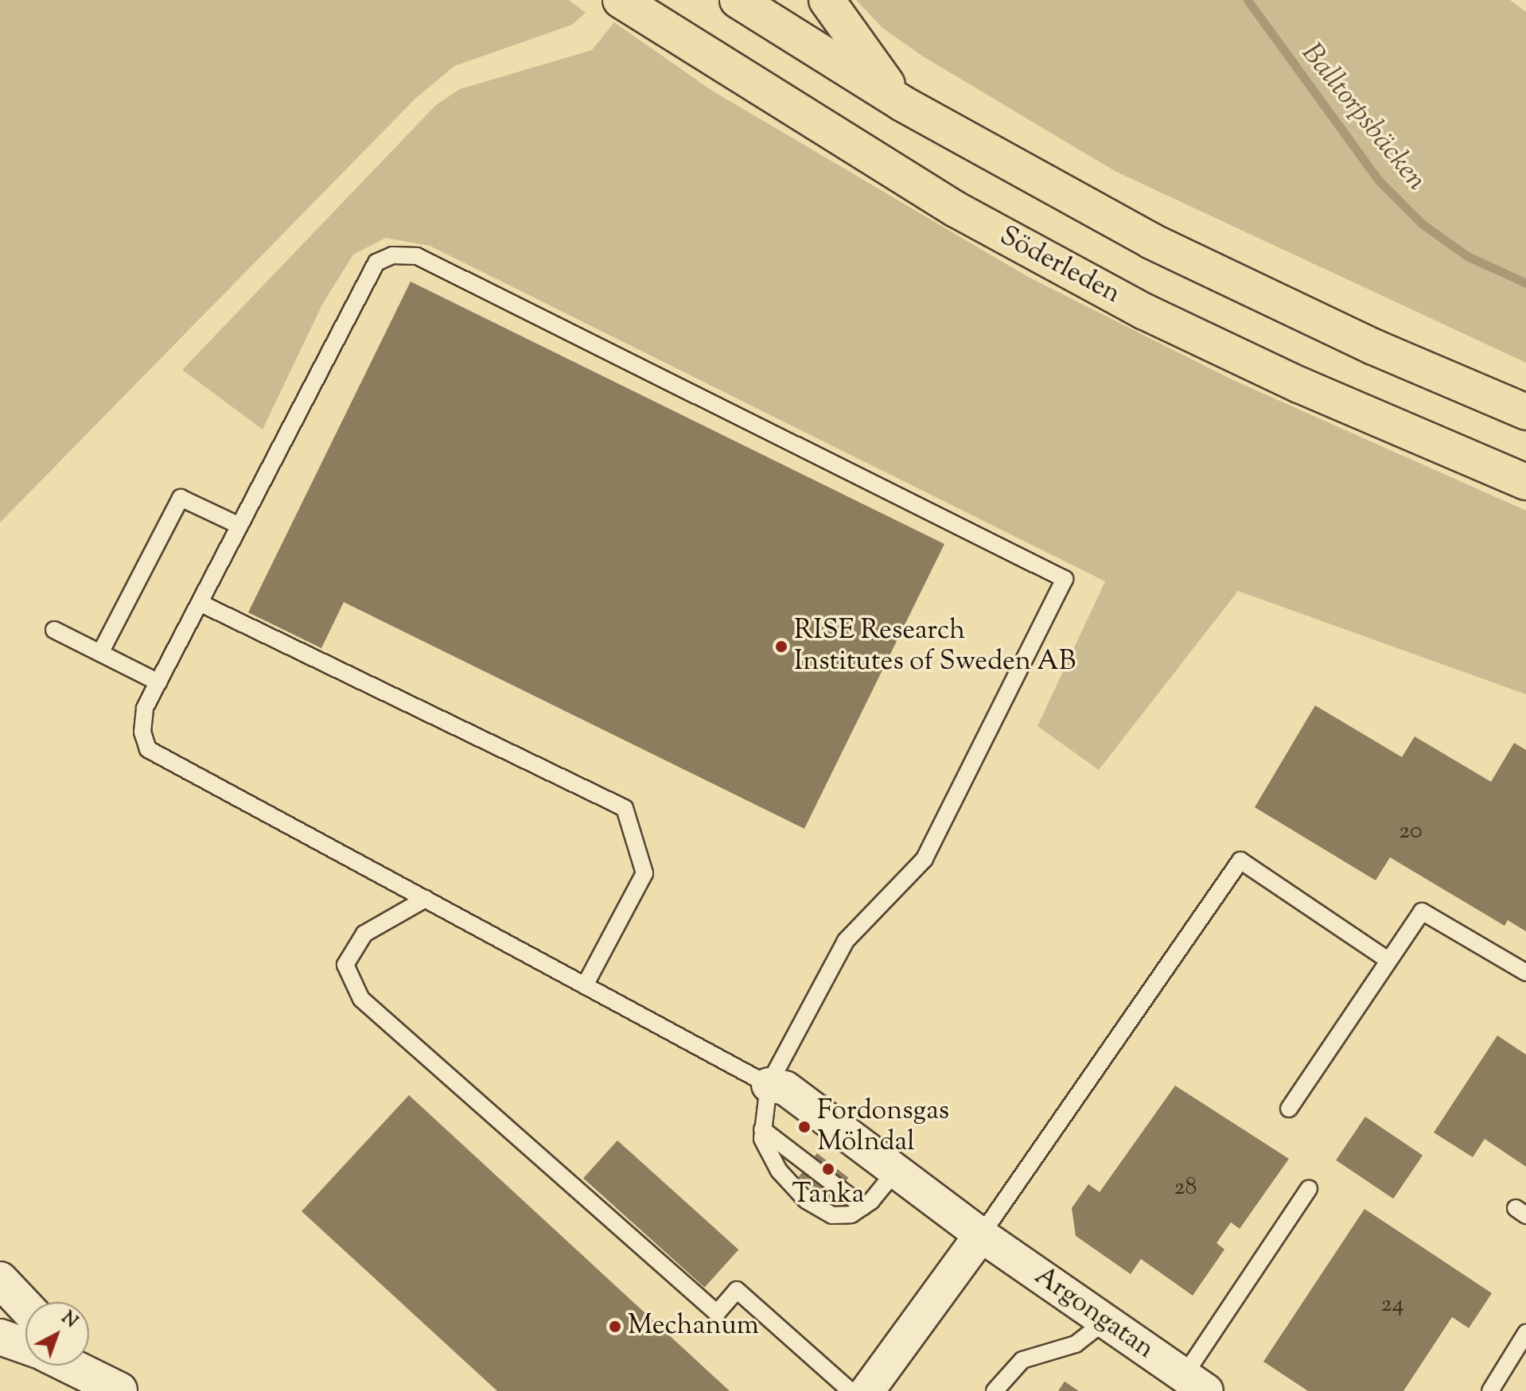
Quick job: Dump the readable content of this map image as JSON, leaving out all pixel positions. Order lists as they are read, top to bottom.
{
  "streets": {
    "highway": ["Söderleden"],
    "street": ["Argongatan"]
  },
  "water": ["Balltorpsbäcken"],
  "places": [
    "RISE Research Institutes of Sweden AB",
    "Fordonsgas Mölndal",
    "Tanka",
    "Mechanum"
  ],
  "house_numbers": ["20", "28", "24"],
  "north": "top right"
}
